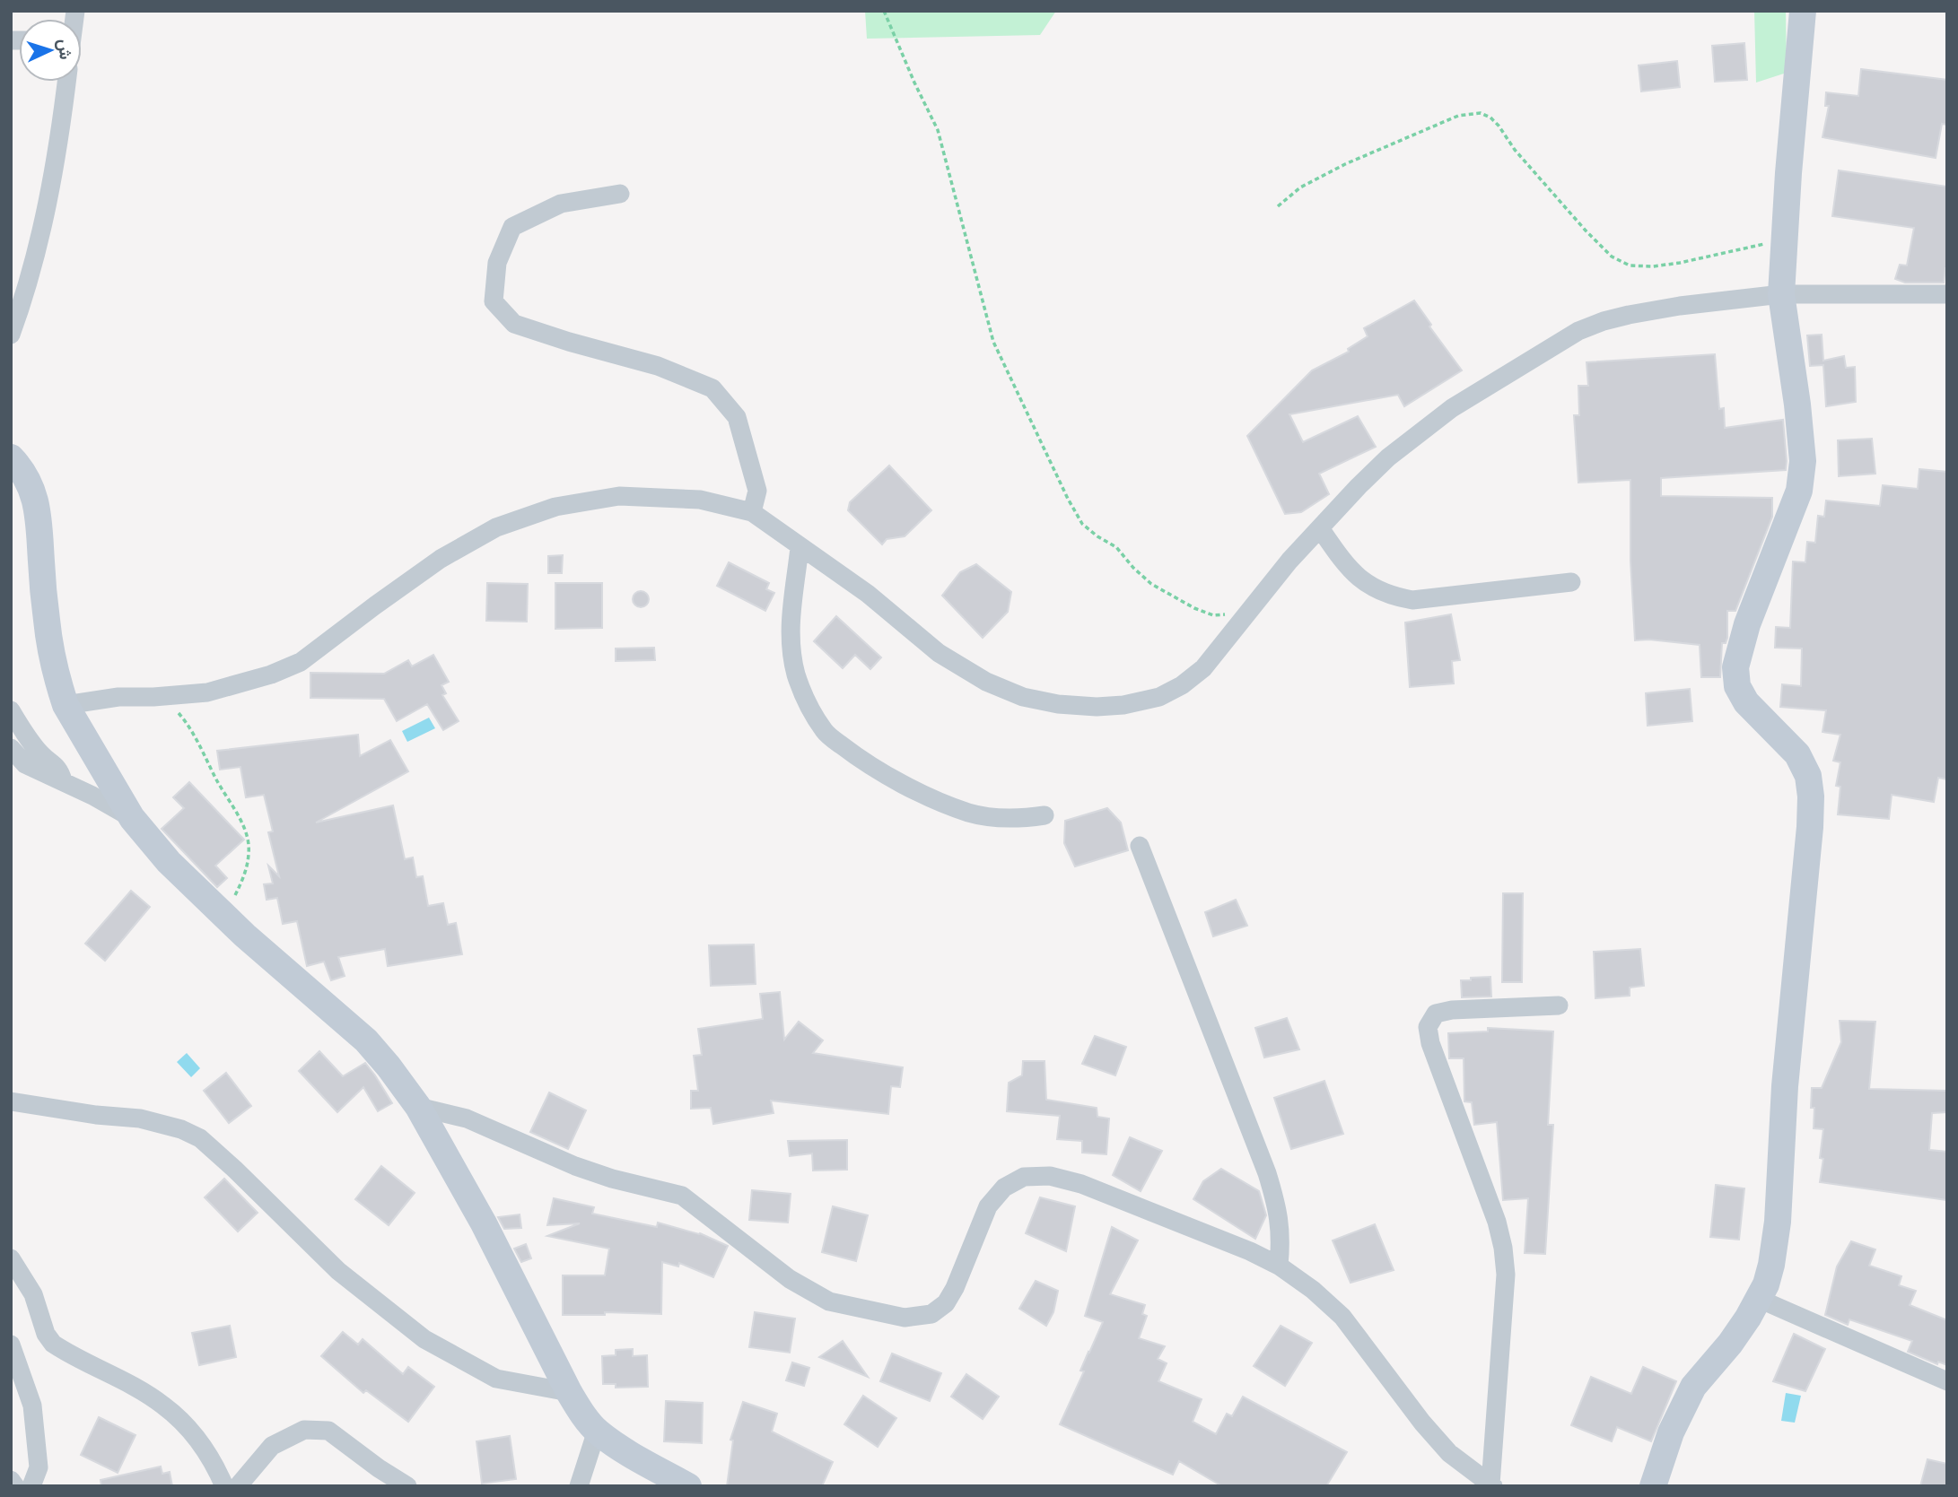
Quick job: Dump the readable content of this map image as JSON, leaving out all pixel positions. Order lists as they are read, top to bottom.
{
  "north": "right"
}
